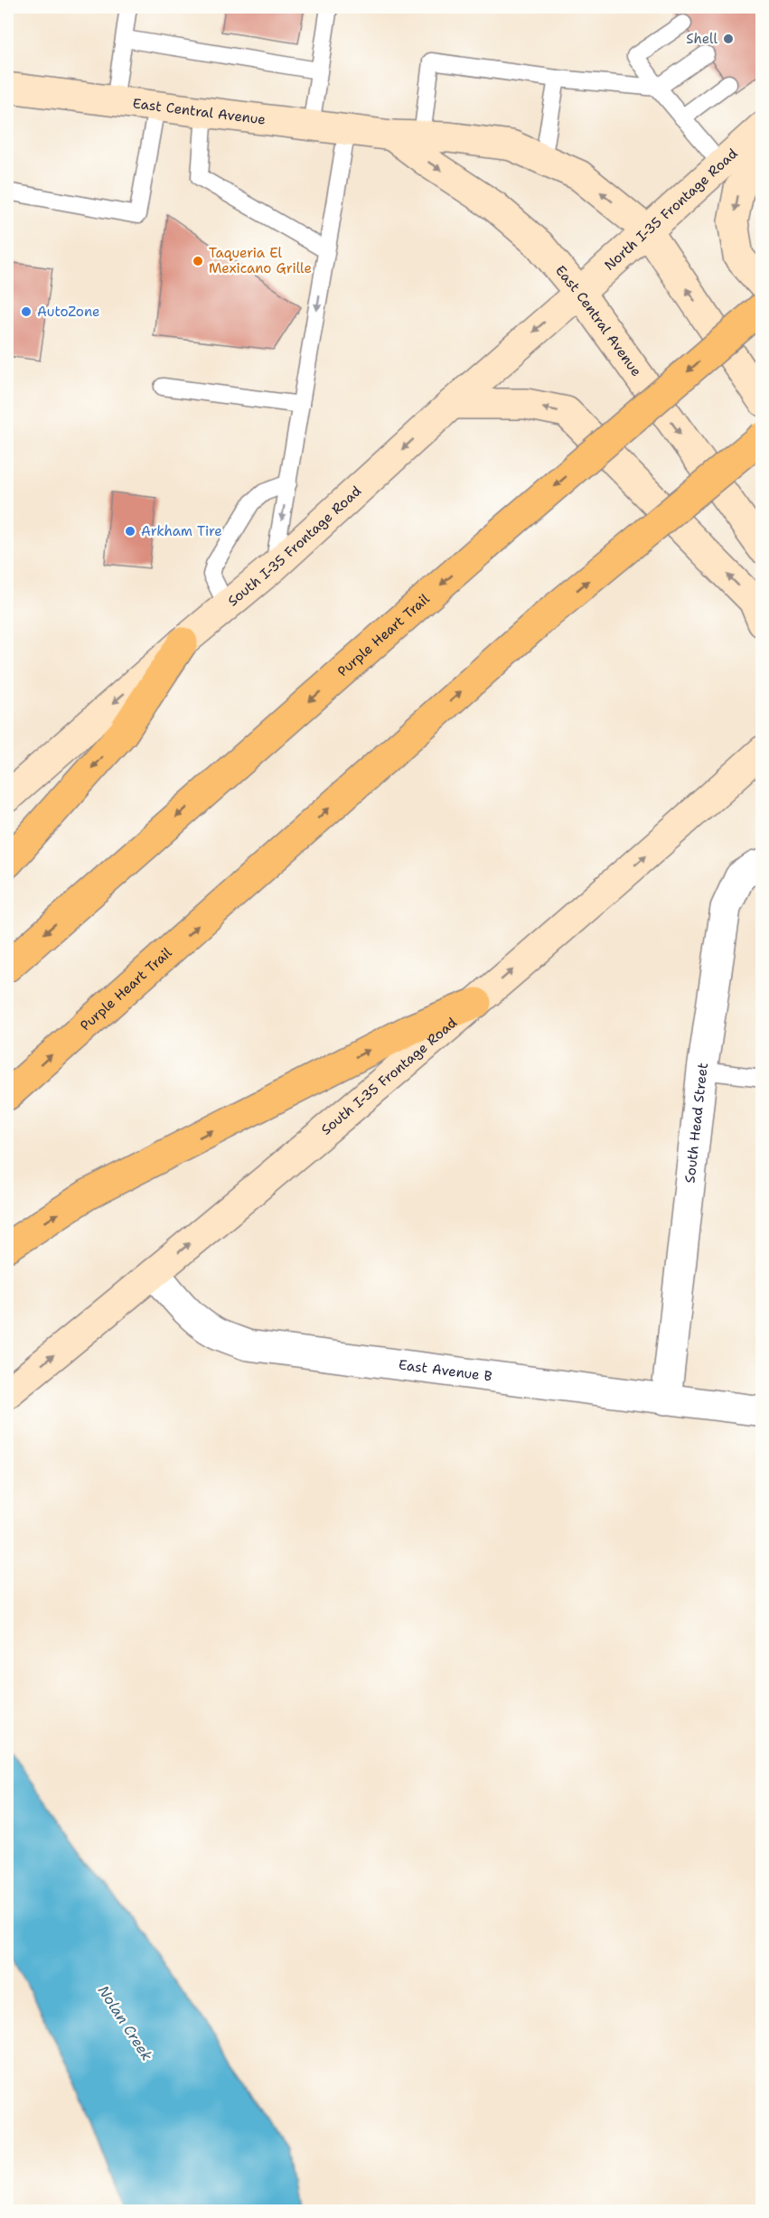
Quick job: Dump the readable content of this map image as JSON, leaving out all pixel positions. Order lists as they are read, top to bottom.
{
  "streets": {
    "highway": ["Purple Heart Trail"],
    "main road": ["East Central Avenue", "North I-35 Frontage Road", "South I-35 Frontage Road"],
    "street": ["South Head Street", "East Avenue B"]
  },
  "crossings": [
    ["East Central Avenue", "North I-35 Frontage Road"],
    ["East Central Avenue", "South I-35 Frontage Road"],
    ["North I-35 Frontage Road", "South I-35 Frontage Road"],
    ["South I-35 Frontage Road", "East Avenue B"],
    ["South Head Street", "East Avenue B"]
  ],
  "water": ["Nolan Creek"],
  "places": [
    "Shell",
    "Taqueria El Mexicano Grille",
    "AutoZone",
    "Arkham Tire"
  ]
}
